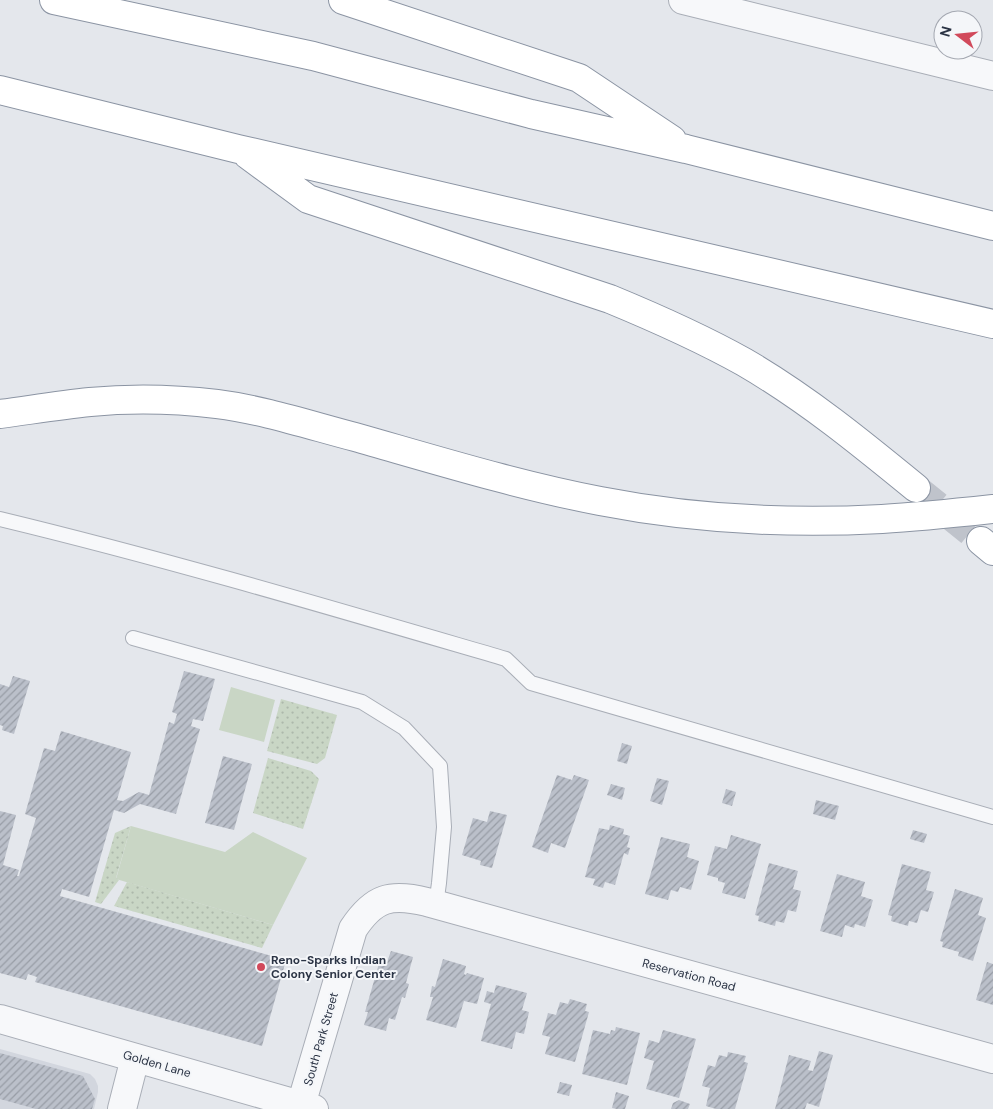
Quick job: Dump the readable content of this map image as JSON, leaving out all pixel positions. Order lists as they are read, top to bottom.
{
  "streets": {
    "street": ["Reservation Road", "South Park Street", "Golden Lane"]
  },
  "crossings": [
    ["Reservation Road", "South Park Street"],
    ["South Park Street", "Golden Lane"]
  ],
  "places": ["Reno-Sparks Indian Colony Senior Center"],
  "north": "left"
}
